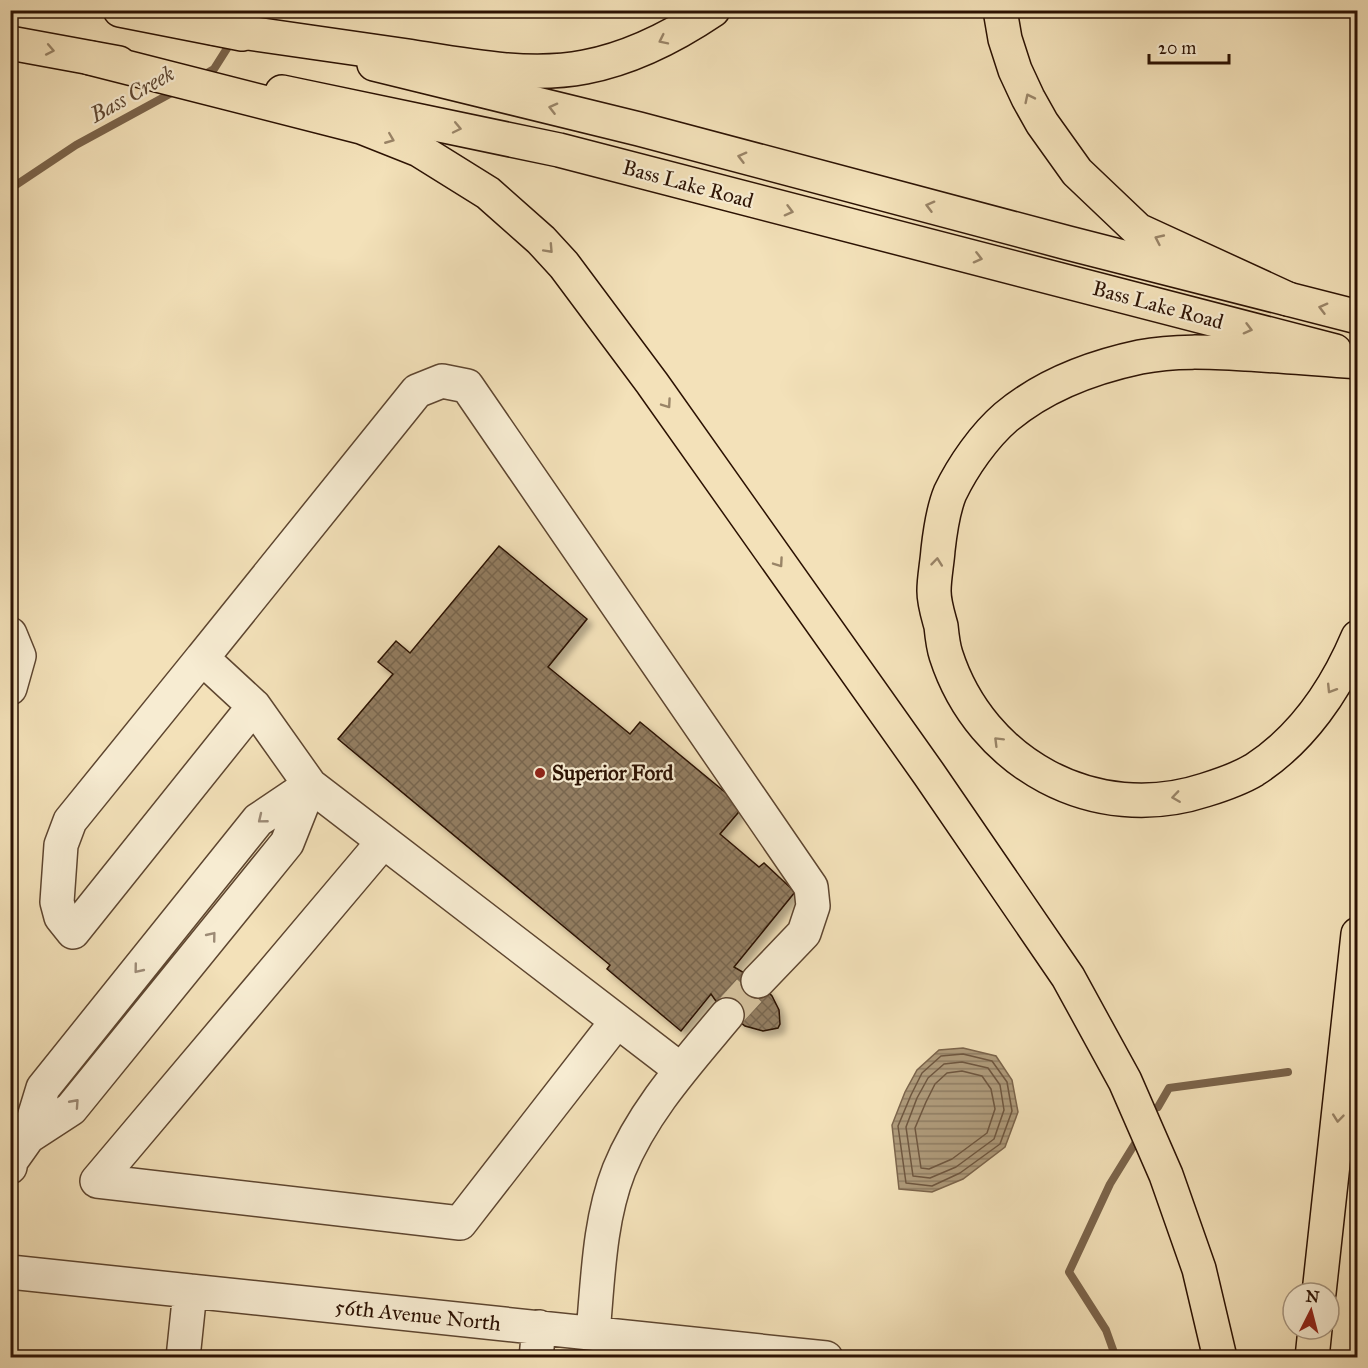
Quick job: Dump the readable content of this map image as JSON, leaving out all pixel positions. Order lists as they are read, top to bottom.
{
  "streets": {
    "main road": ["Bass Lake Road"],
    "street": ["56th Avenue North"]
  },
  "water": ["Bass Creek"],
  "places": ["Superior Ford"],
  "scale_bar": "20 m",
  "north": "top"
}
